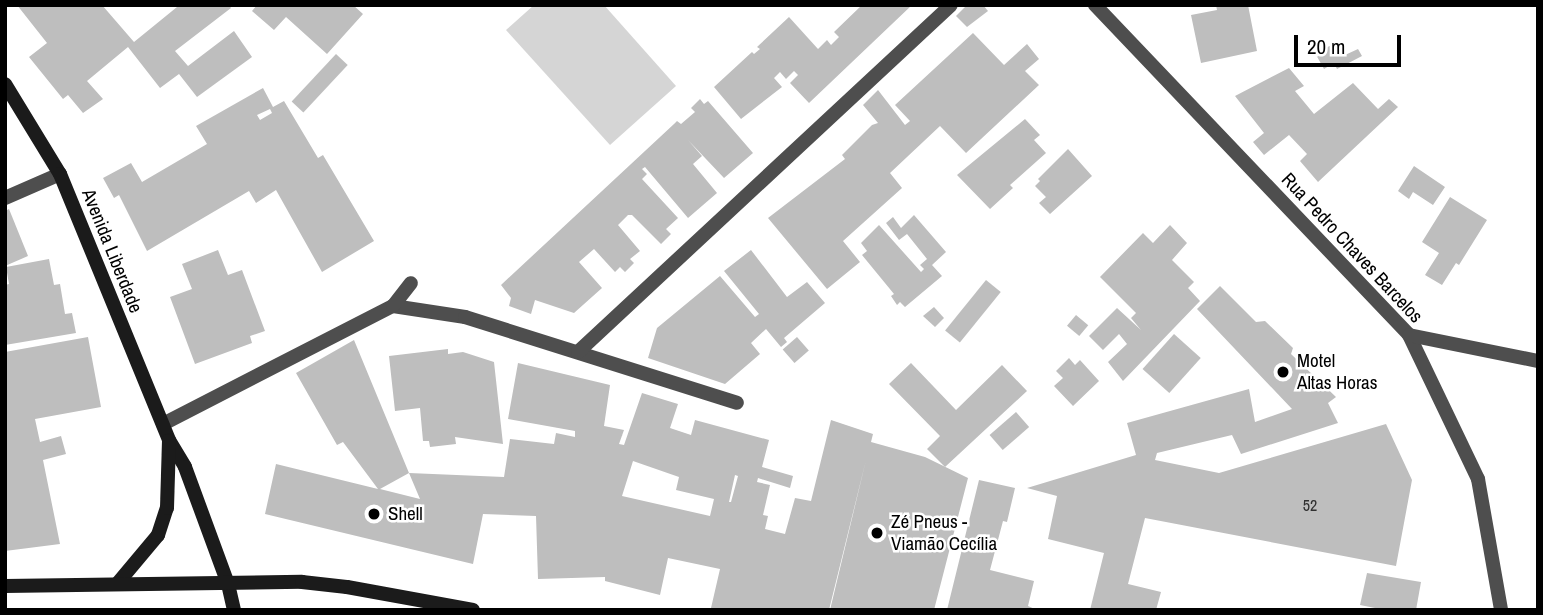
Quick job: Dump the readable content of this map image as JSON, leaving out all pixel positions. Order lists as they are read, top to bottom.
{
  "streets": {
    "main road": ["Avenida Liberdade"],
    "street": ["Rua Pedro Chaves Barcelos"]
  },
  "places": ["Motel Altas Horas", "Shell", "Zé Pneus - Viamão Cecília"],
  "house_numbers": ["52"],
  "scale_bar": "20 m"
}
